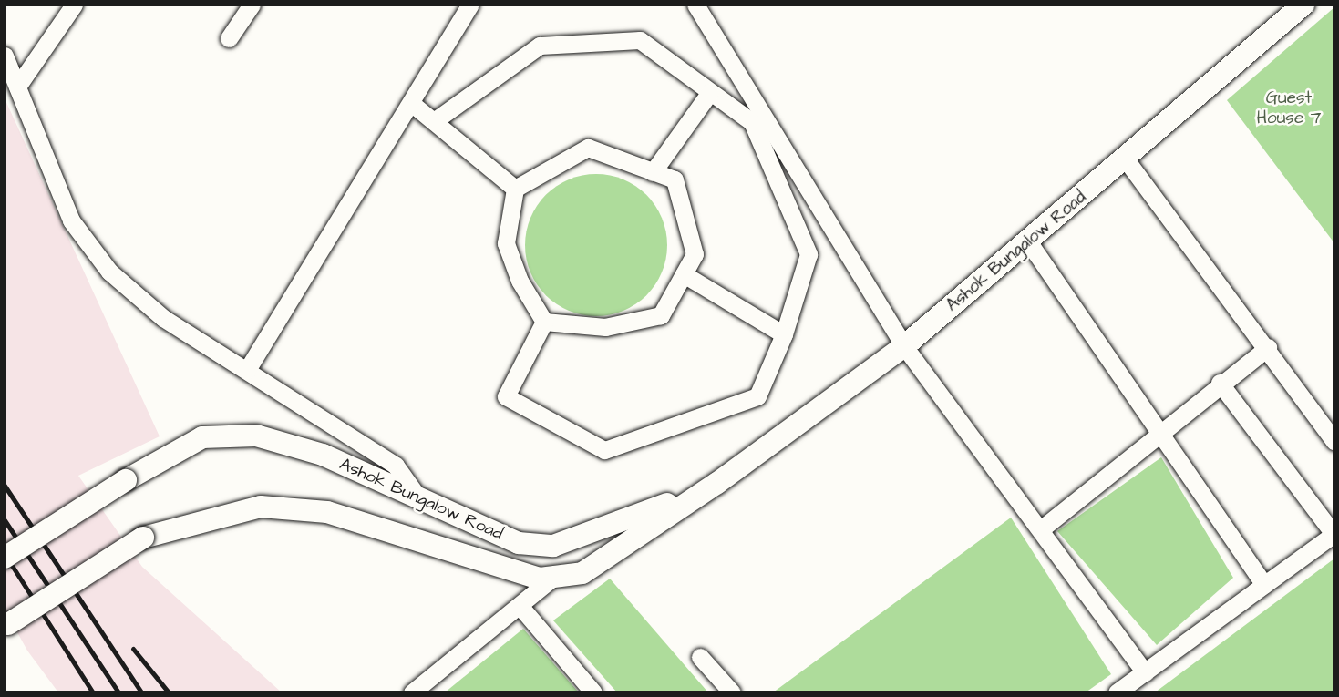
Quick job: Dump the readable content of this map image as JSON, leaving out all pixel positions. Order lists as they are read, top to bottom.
{
  "streets": {
    "street": ["Ashok Bungalow Road"]
  },
  "parks": ["Guest House 7"]
}
